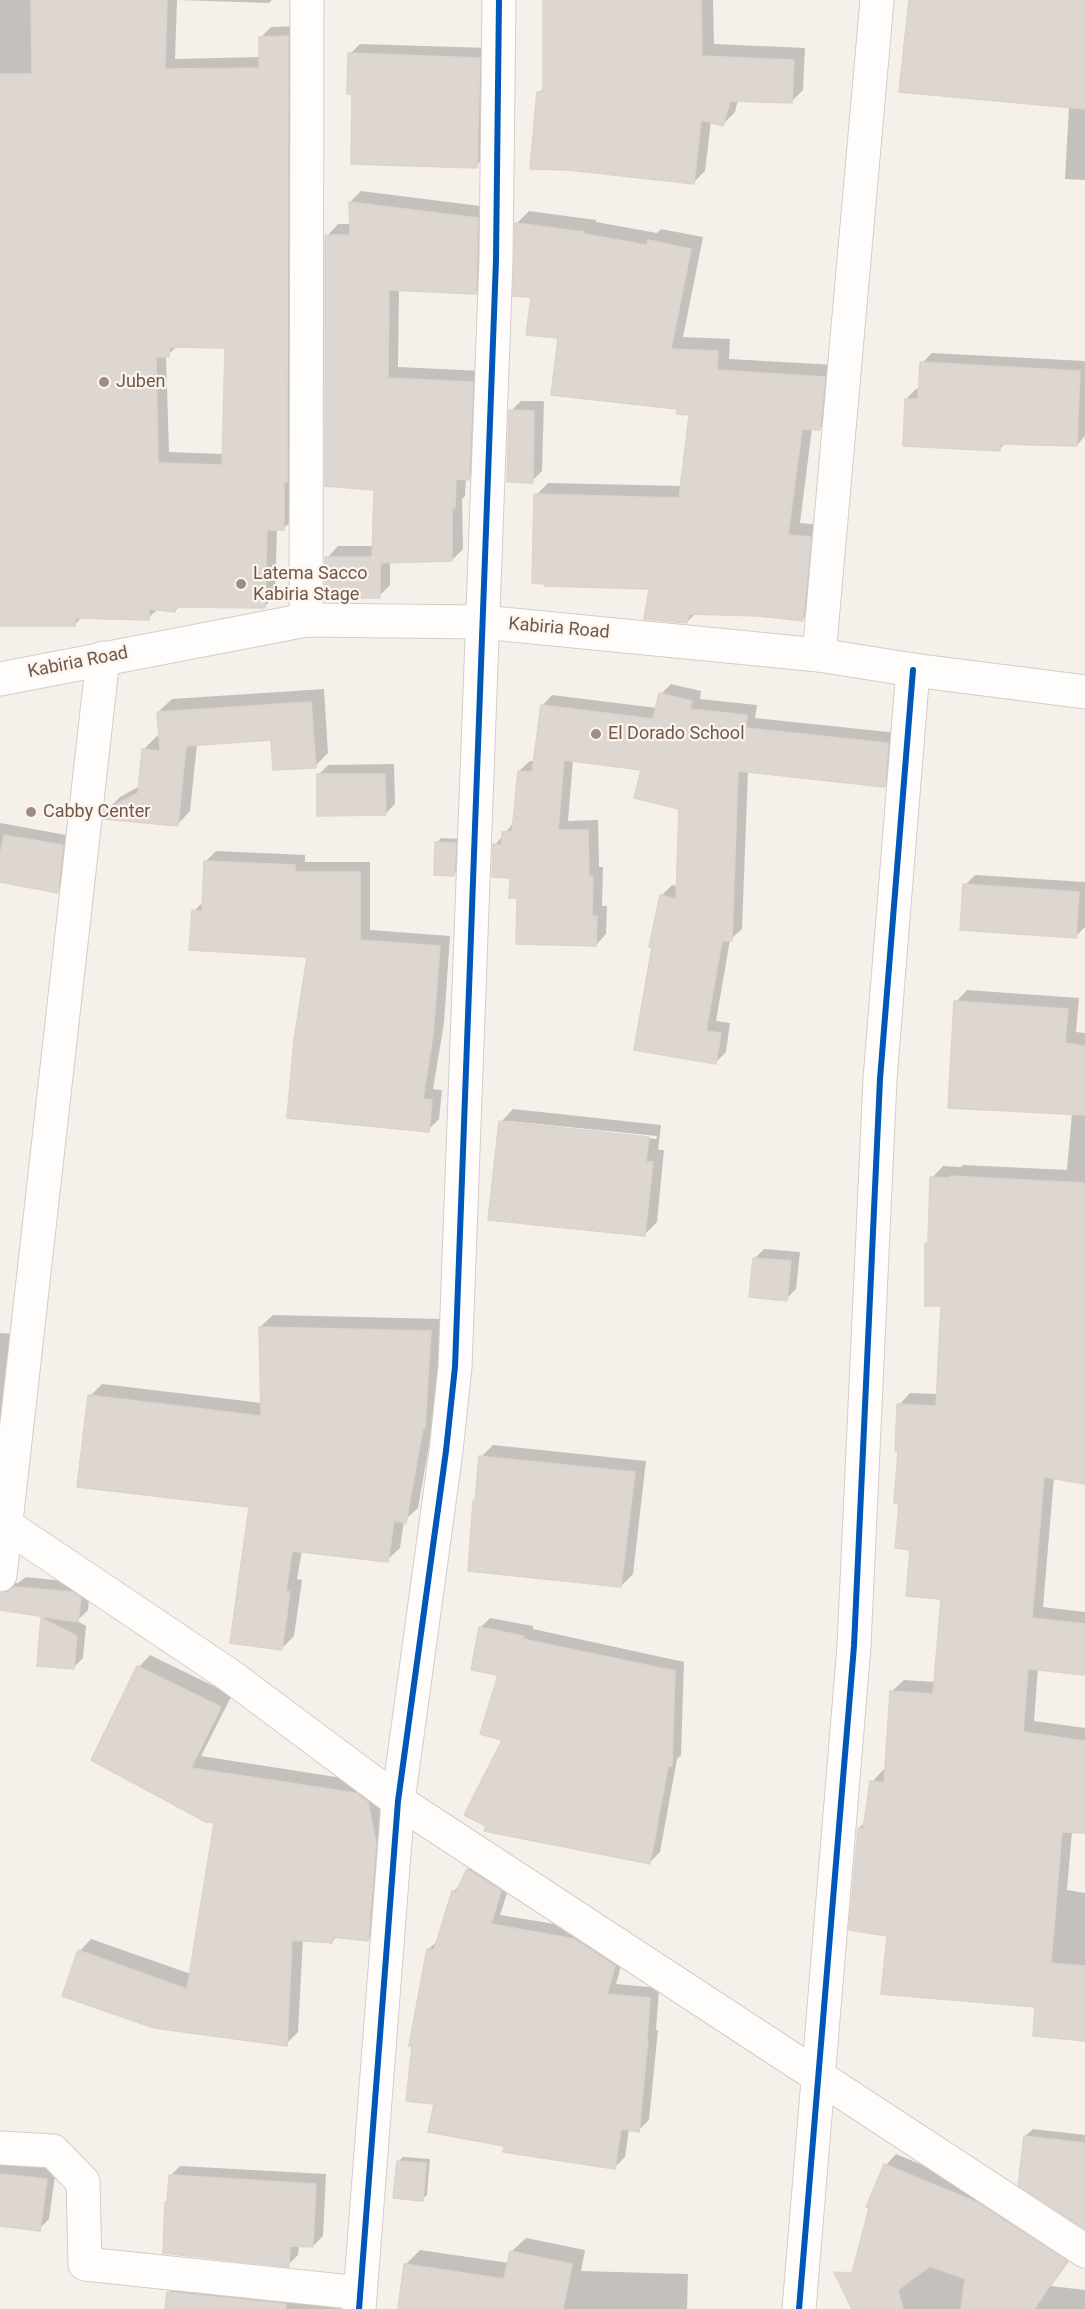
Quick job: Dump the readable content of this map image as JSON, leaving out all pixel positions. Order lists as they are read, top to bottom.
{
  "streets": {
    "street": ["Kabiria Road"]
  },
  "places": [
    "Juben",
    "Latema Sacco Kabiria Stage",
    "El Dorado School",
    "Cabby Center"
  ]
}
